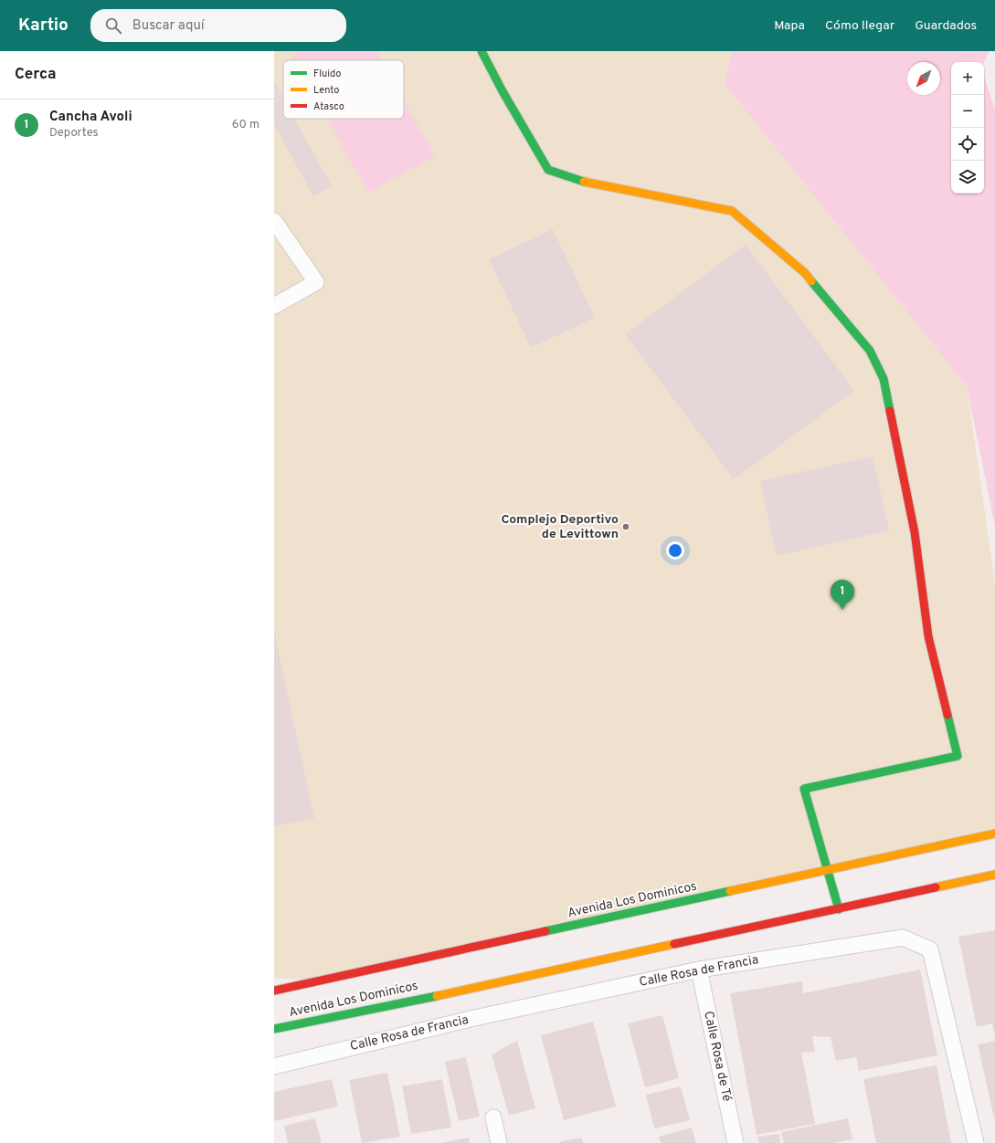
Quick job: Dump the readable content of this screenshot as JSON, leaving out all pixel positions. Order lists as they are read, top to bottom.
{
  "streets": {
    "street": ["Avenida Los Dominicos", "Calle Rosa de Francia", "Calle Rosa de Té"]
  },
  "crossings": [
    ["Calle Rosa de Francia", "Calle Rosa de Té"]
  ],
  "places": ["Complejo Deportivo de Levittown"],
  "legend": ["Fluido", "Lento", "Atasco"],
  "north": "bottom left",
  "page": {
    "header": "Kartio",
    "search": "Buscar aquí",
    "nav": ["Mapa", "Cómo llegar", "Guardados"],
    "heading": "Cerca",
    "map_buttons": ["+", "−"],
    "list": [
      {
        "mark": "1",
        "name": "Cancha Avoli",
        "note": "Deportes",
        "value": "60 m"
      }
    ],
    "pins": "1"
  }
}
